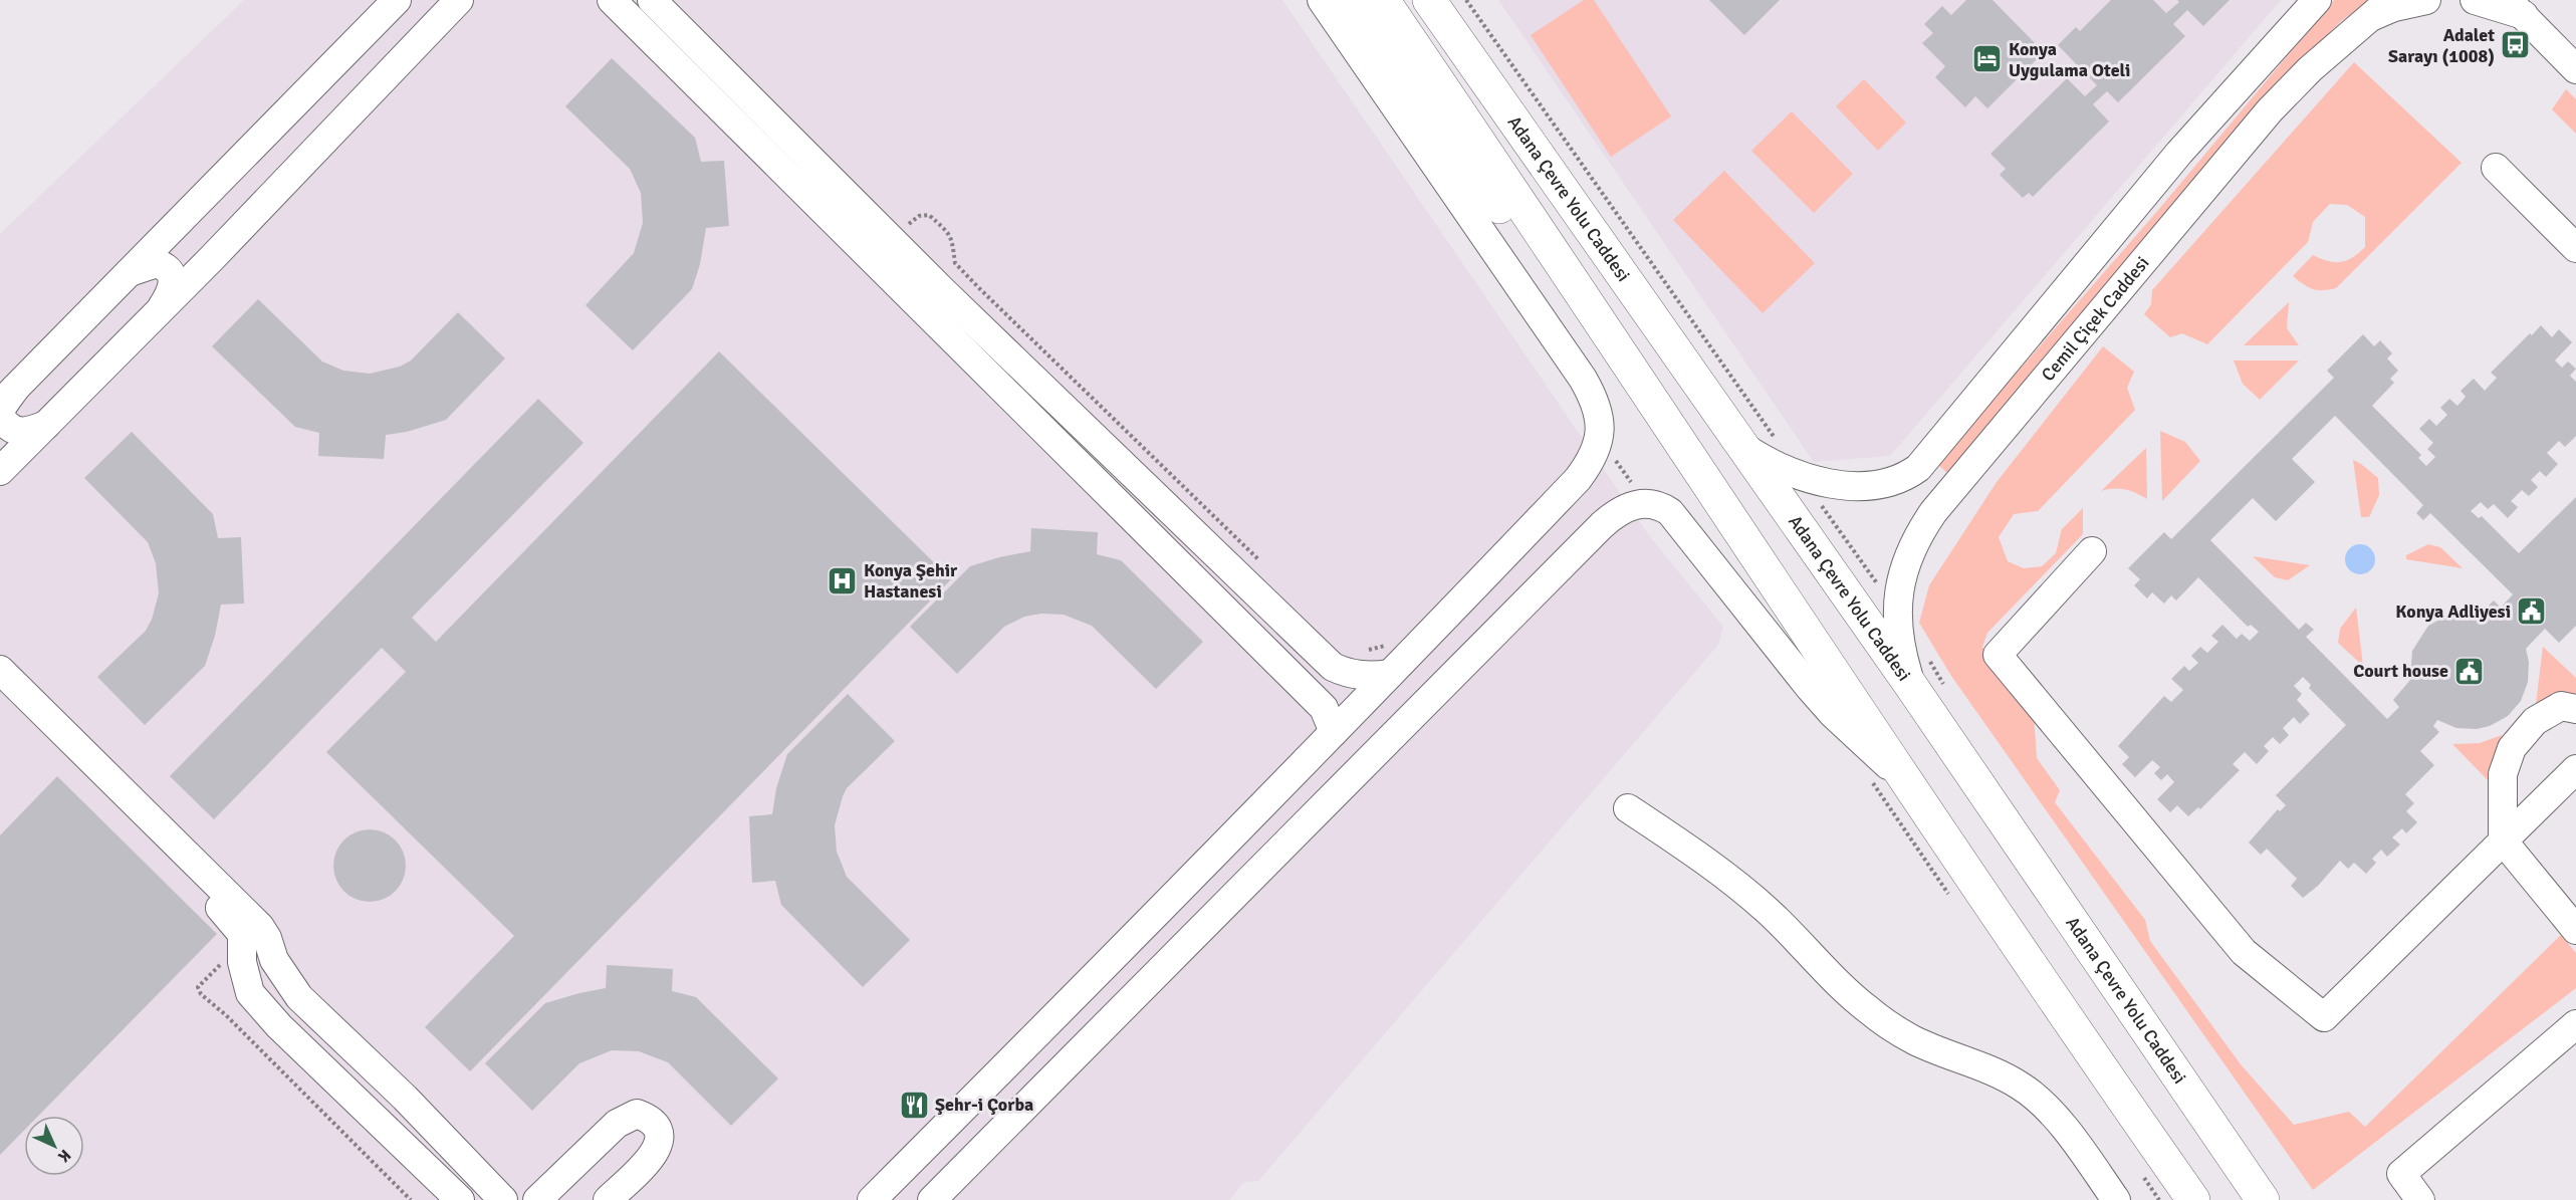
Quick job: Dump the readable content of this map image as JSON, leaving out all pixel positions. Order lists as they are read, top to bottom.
{
  "streets": {
    "highway": ["Adana Çevre Yolu Caddesi"],
    "street": ["Cemil Çiçek Caddesi"]
  },
  "crossings": [
    ["Adana Çevre Yolu Caddesi", "Cemil Çiçek Caddesi"]
  ],
  "places": {
    "bus stop": ["Adalet Sarayı (1008)"],
    "hotel": ["Konya Uygulama Oteli"],
    "hospital": ["Konya Şehir Hastanesi"],
    "public building": ["Konya Adliyesi", "Court house"],
    "restaurant": ["Şehr-i Çorba"]
  },
  "north": "bottom right"
}
